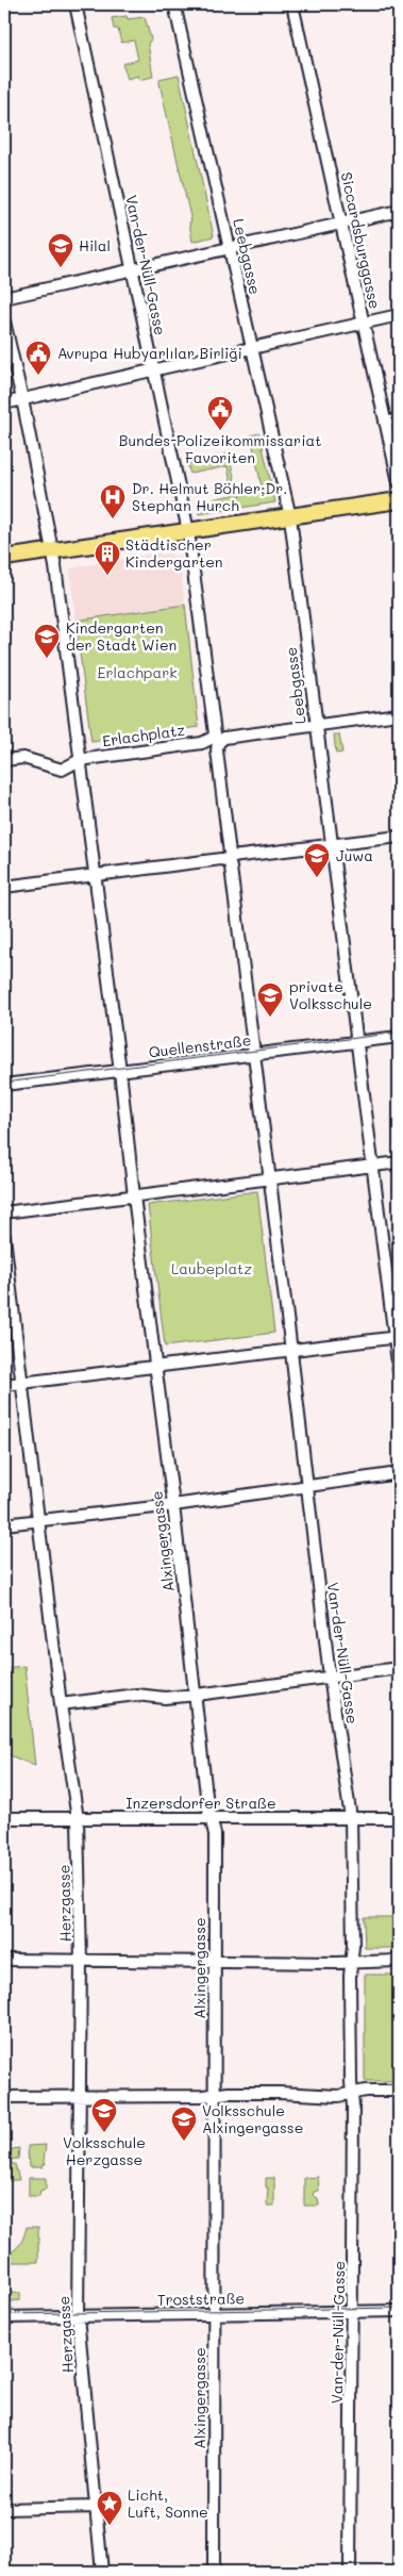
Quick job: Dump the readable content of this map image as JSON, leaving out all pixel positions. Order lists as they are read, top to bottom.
{
  "streets": {
    "street": [
      "Siccardsburggasse",
      "Leebgasse",
      "Van-der-Nüll-Gasse",
      "Erlachplatz",
      "Quellenstraße",
      "Alxingergasse",
      "Inzersdorfer Straße",
      "Herzgasse",
      "Troststraße"
    ]
  },
  "crossings": [
    ["Leebgasse", "Quellenstraße"],
    ["Van-der-Nüll-Gasse", "Erlachplatz"],
    ["Van-der-Nüll-Gasse", "Inzersdorfer Straße"],
    ["Van-der-Nüll-Gasse", "Troststraße"],
    ["Alxingergasse", "Inzersdorfer Straße"],
    ["Alxingergasse", "Troststraße"],
    ["Inzersdorfer Straße", "Herzgasse"],
    ["Herzgasse", "Troststraße"]
  ],
  "parks": ["Erlachpark", "Laubeplatz"],
  "places": {
    "school or university": [
      "Hilal",
      "Kindergarten der Stadt Wien",
      "Juwa",
      "private Volksschule",
      "Volksschule Herzgasse",
      "Volksschule Alxingergasse"
    ],
    "public building": ["Avrupa Hubyarlılar Birliği", "Bundes-Polizeikommissariat Favoriten"],
    "hospital": ["Dr. Helmut Böhler;Dr. Stephan Hurch"],
    "building": ["Städtischer Kindergarten"],
    "place": ["Licht, Luft, Sonne"]
  }
}
